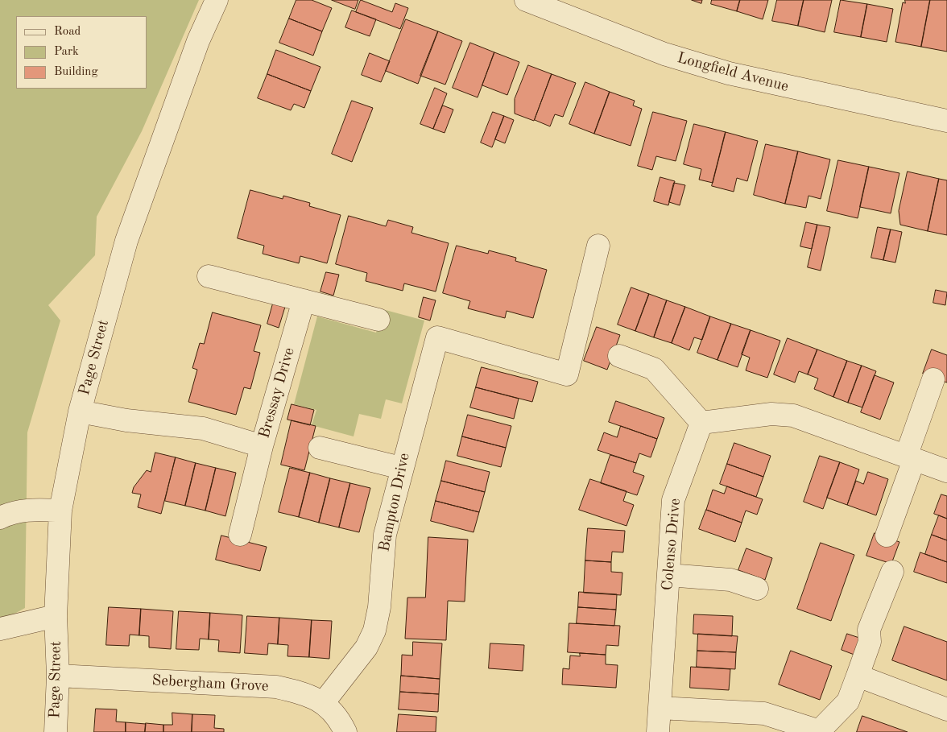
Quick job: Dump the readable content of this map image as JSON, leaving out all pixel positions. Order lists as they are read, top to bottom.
{
  "streets": {
    "street": [
      "Longfield Avenue",
      "Page Street",
      "Bressay Drive",
      "Bampton Drive",
      "Colenso Drive",
      "Sebergham Grove"
    ]
  },
  "crossings": [
    ["Page Street", "Bressay Drive"],
    ["Page Street", "Sebergham Grove"],
    ["Bampton Drive", "Sebergham Grove"]
  ],
  "legend": ["Road", "Park", "Building"]
}
